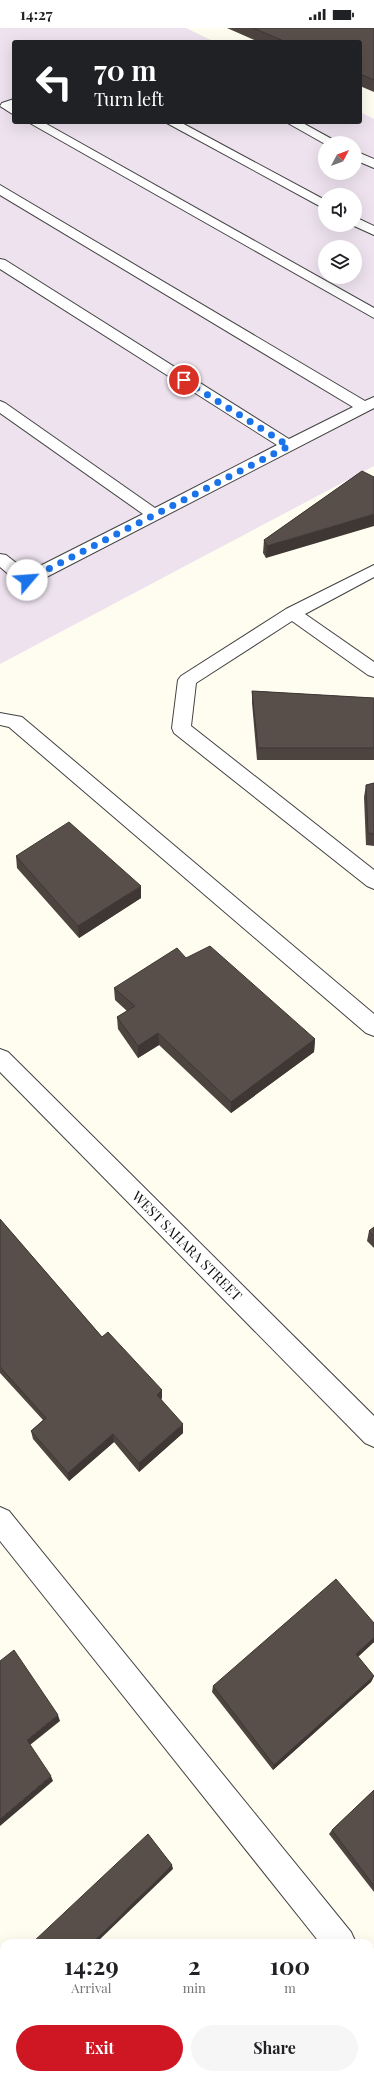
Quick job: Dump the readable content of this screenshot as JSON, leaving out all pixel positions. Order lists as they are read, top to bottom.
{
  "streets": {
    "street": ["WEST SAHARA STREET"]
  },
  "north": "top right",
  "page": {
    "status": "14:27",
    "turn": ["70 m", "Turn left"],
    "eta": [
      "14:29",
      "Arrival",
      "2",
      "min",
      "100",
      "m"
    ],
    "buttons": ["Exit", "Share"]
  }
}
